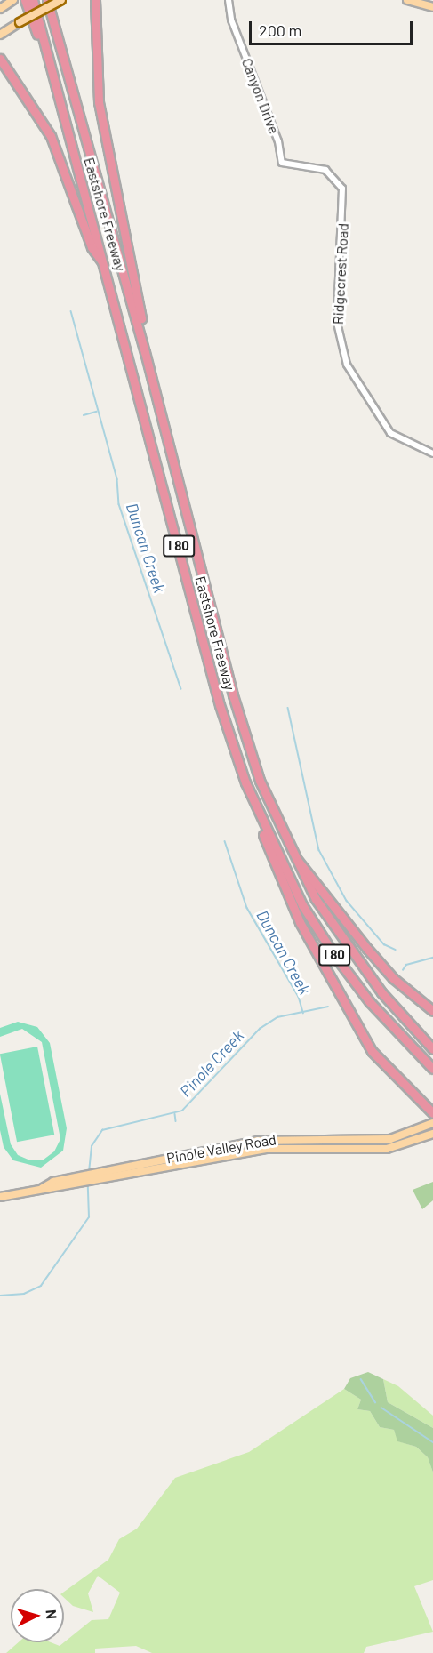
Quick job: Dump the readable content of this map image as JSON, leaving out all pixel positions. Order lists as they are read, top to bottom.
{
  "streets": {
    "highway": ["Eastshore Freeway", "I 80"],
    "main road": ["Pinole Valley Road"],
    "street": ["Canyon Drive", "Ridgecrest Road"]
  },
  "crossings": [
    ["Canyon Drive", "Ridgecrest Road"]
  ],
  "water": ["Duncan Creek", "Pinole Creek"],
  "scale_bar": "200 m",
  "north": "right"
}
